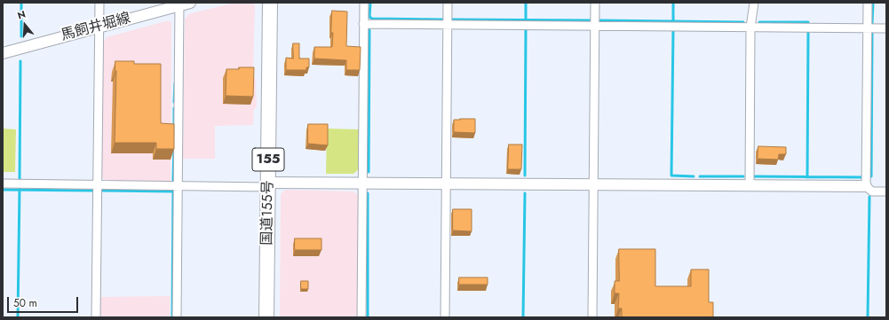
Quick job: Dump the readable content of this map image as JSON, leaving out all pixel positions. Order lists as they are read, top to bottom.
{
  "streets": {
    "highway": ["155", "国道155号"],
    "street": ["馬飼井堀線"]
  },
  "scale_bar": "50 m",
  "north": "top"
}
